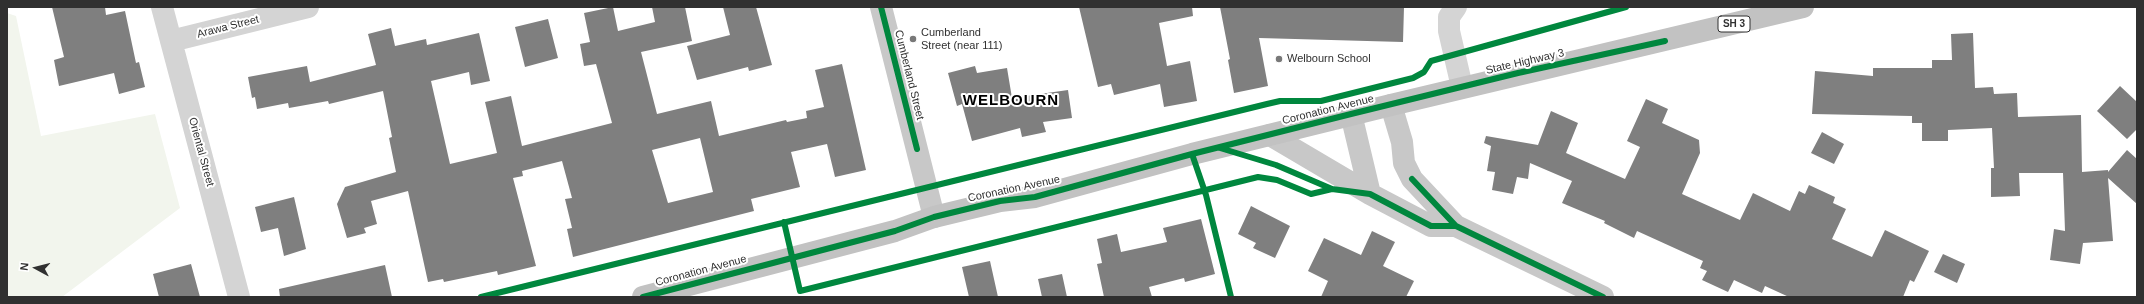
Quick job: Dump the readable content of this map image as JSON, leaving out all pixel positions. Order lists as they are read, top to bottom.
{
  "streets": {
    "highway": ["SH 3", "State Highway 3", "Coronation Avenue"],
    "main road": ["Cumberland Street"],
    "street": ["Arawa Street", "Oriental Street"]
  },
  "crossings": [
    ["Arawa Street", "Oriental Street"],
    ["State Highway 3", "Coronation Avenue"],
    ["Cumberland Street", "Coronation Avenue"]
  ],
  "districts": ["WELBOURN"],
  "places": ["Cumberland Street (near 111)", "Welbourn School"],
  "north": "left"
}
